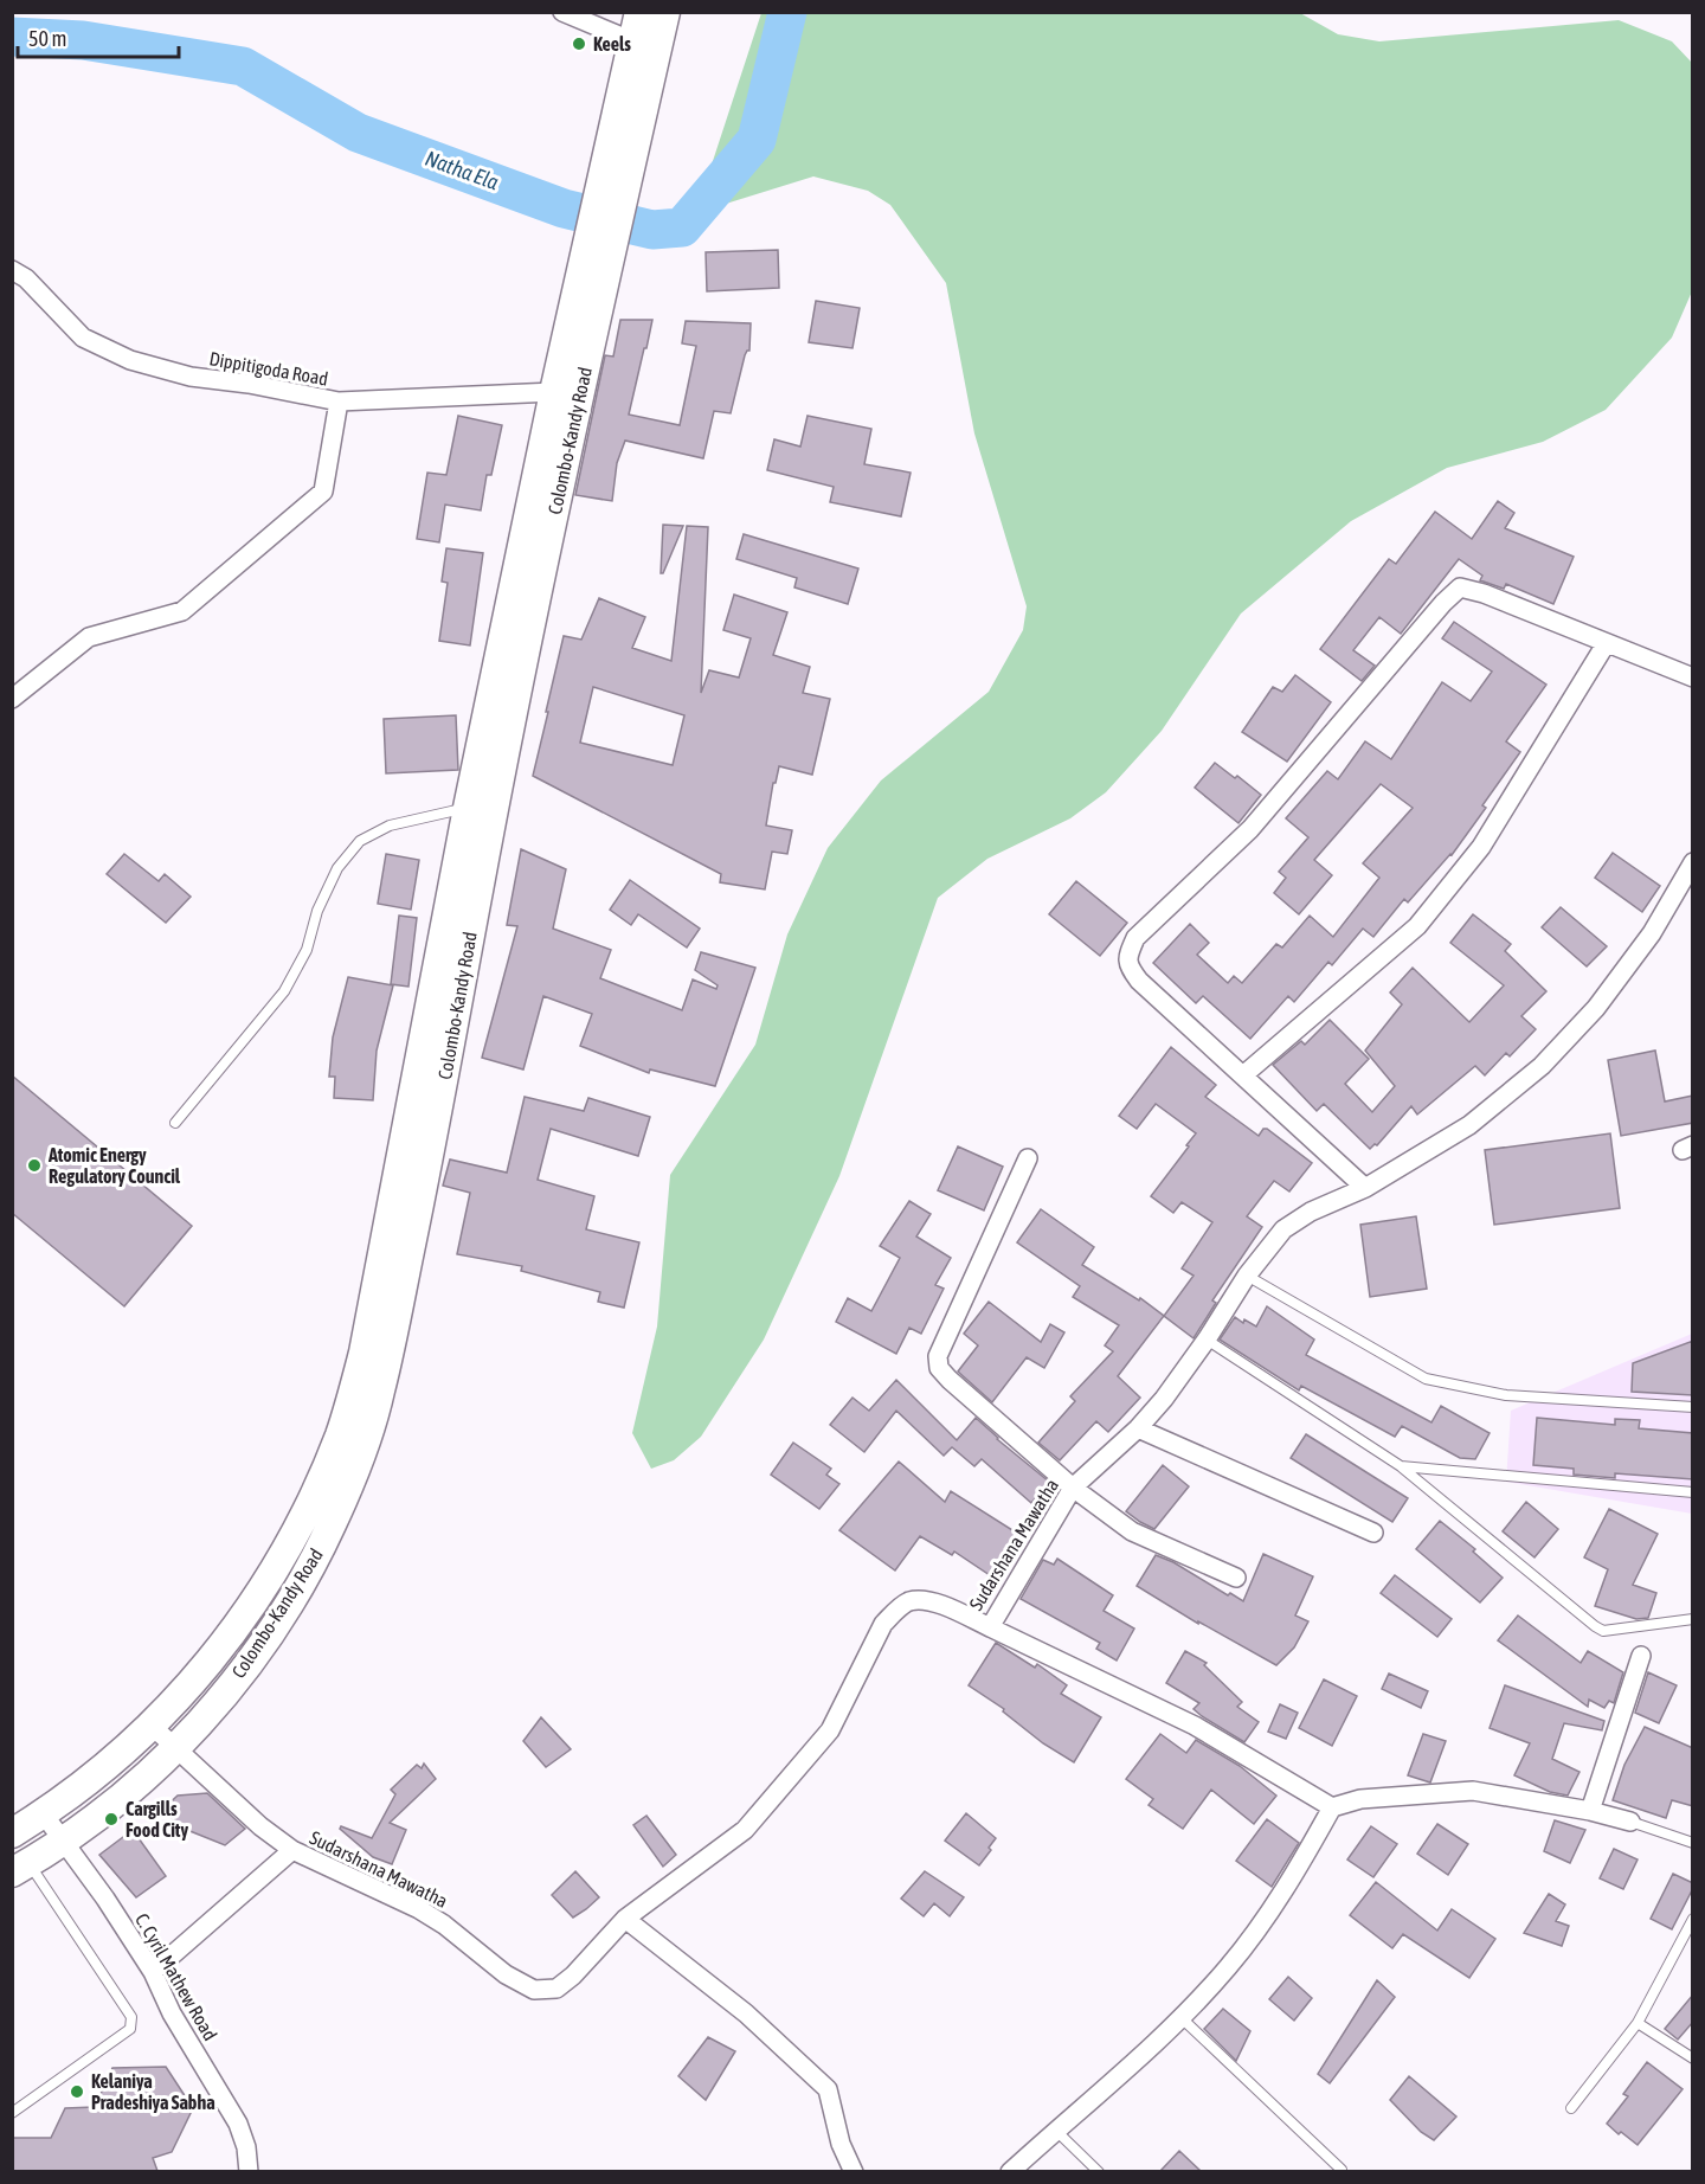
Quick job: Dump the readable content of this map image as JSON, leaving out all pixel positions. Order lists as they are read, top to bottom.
{
  "streets": {
    "highway": ["Colombo-Kandy Road"],
    "street": ["Dippitigoda Road", "Sudarshana Mawatha", "C. Cyril Mathew Road"]
  },
  "crossings": [
    ["Dippitigoda Road", "Colombo-Kandy Road"],
    ["Colombo-Kandy Road", "Sudarshana Mawatha"],
    ["Colombo-Kandy Road", "C. Cyril Mathew Road"]
  ],
  "water": ["Natha Ela"],
  "places": [
    "Keels",
    "Atomic Energy Regulatory Council",
    "Cargills Food City",
    "Kelaniya Pradeshiya Sabha"
  ],
  "scale_bar": "50 m"
}
